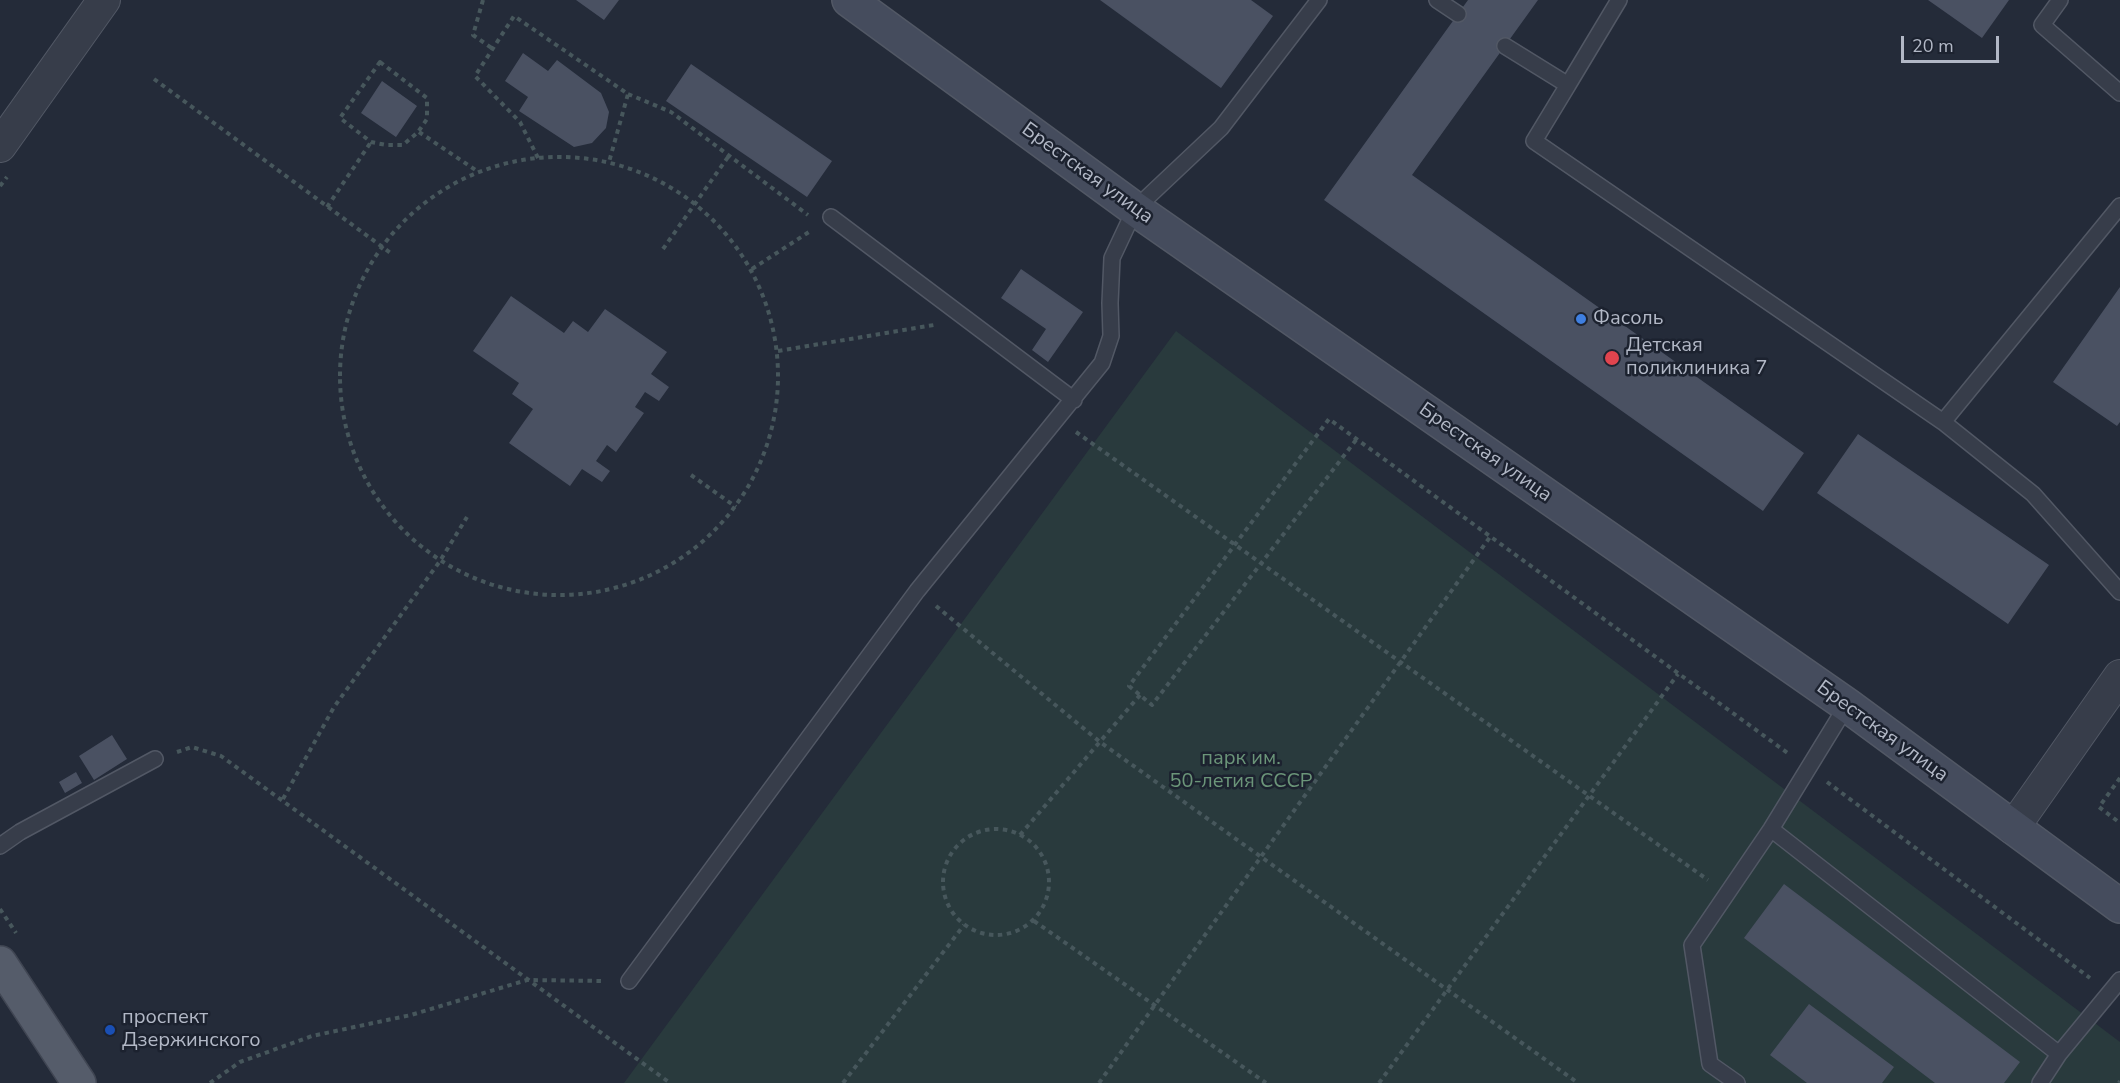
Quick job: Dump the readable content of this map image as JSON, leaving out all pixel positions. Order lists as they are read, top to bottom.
{
  "streets": {
    "street": ["Брестская улица"]
  },
  "parks": ["парк им. 50-летия СССР"],
  "places": ["Фасоль", "Детская поликлиника 7", "проспект Дзержинского"],
  "scale_bar": "20 m"
}
